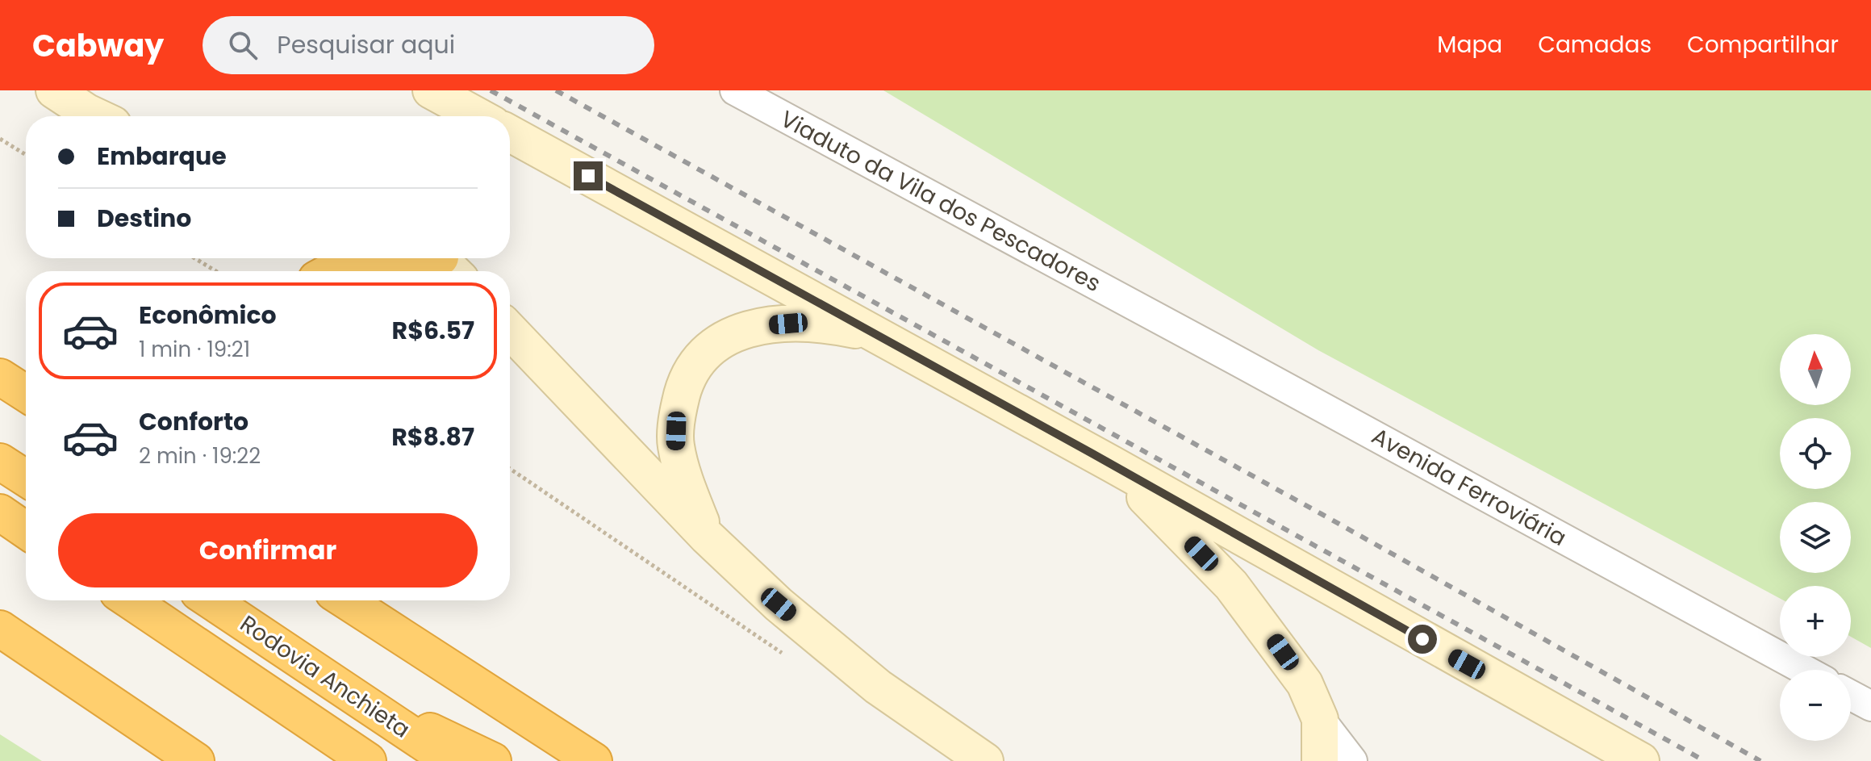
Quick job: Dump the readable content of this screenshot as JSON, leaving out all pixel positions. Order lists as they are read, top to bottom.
{
  "streets": {
    "highway": ["Rodovia Anchieta"],
    "street": ["Viaduto da Vila dos Pescadores", "Avenida Ferroviária"]
  },
  "crossings": [
    ["Viaduto da Vila dos Pescadores", "Avenida Ferroviária"]
  ],
  "north": "top",
  "page": {
    "header": "Cabway",
    "search": "Pesquisar aqui",
    "nav": ["Mapa", "Camadas", "Compartilhar"],
    "banner": ["Embarque", "Destino"],
    "list": [
      {
        "name": "Econômico",
        "note": "1 min · 19:21",
        "value": "R$6.57"
      },
      {
        "name": "Conforto",
        "note": "2 min · 19:22",
        "value": "R$8.87"
      }
    ],
    "map_buttons": ["+", "−"],
    "buttons": "Confirmar"
  }
}
